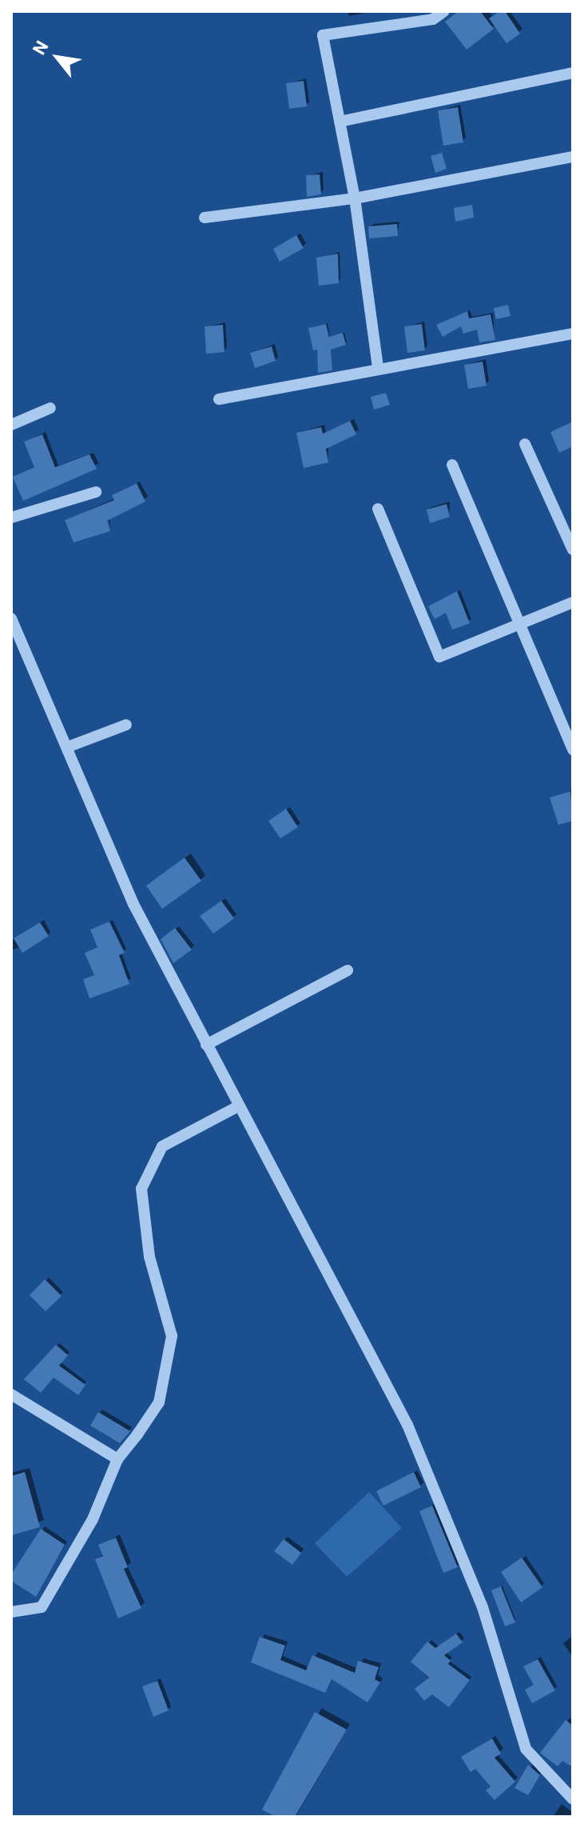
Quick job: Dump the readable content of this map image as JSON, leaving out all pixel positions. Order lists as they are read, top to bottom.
{
  "north": "top left"
}
